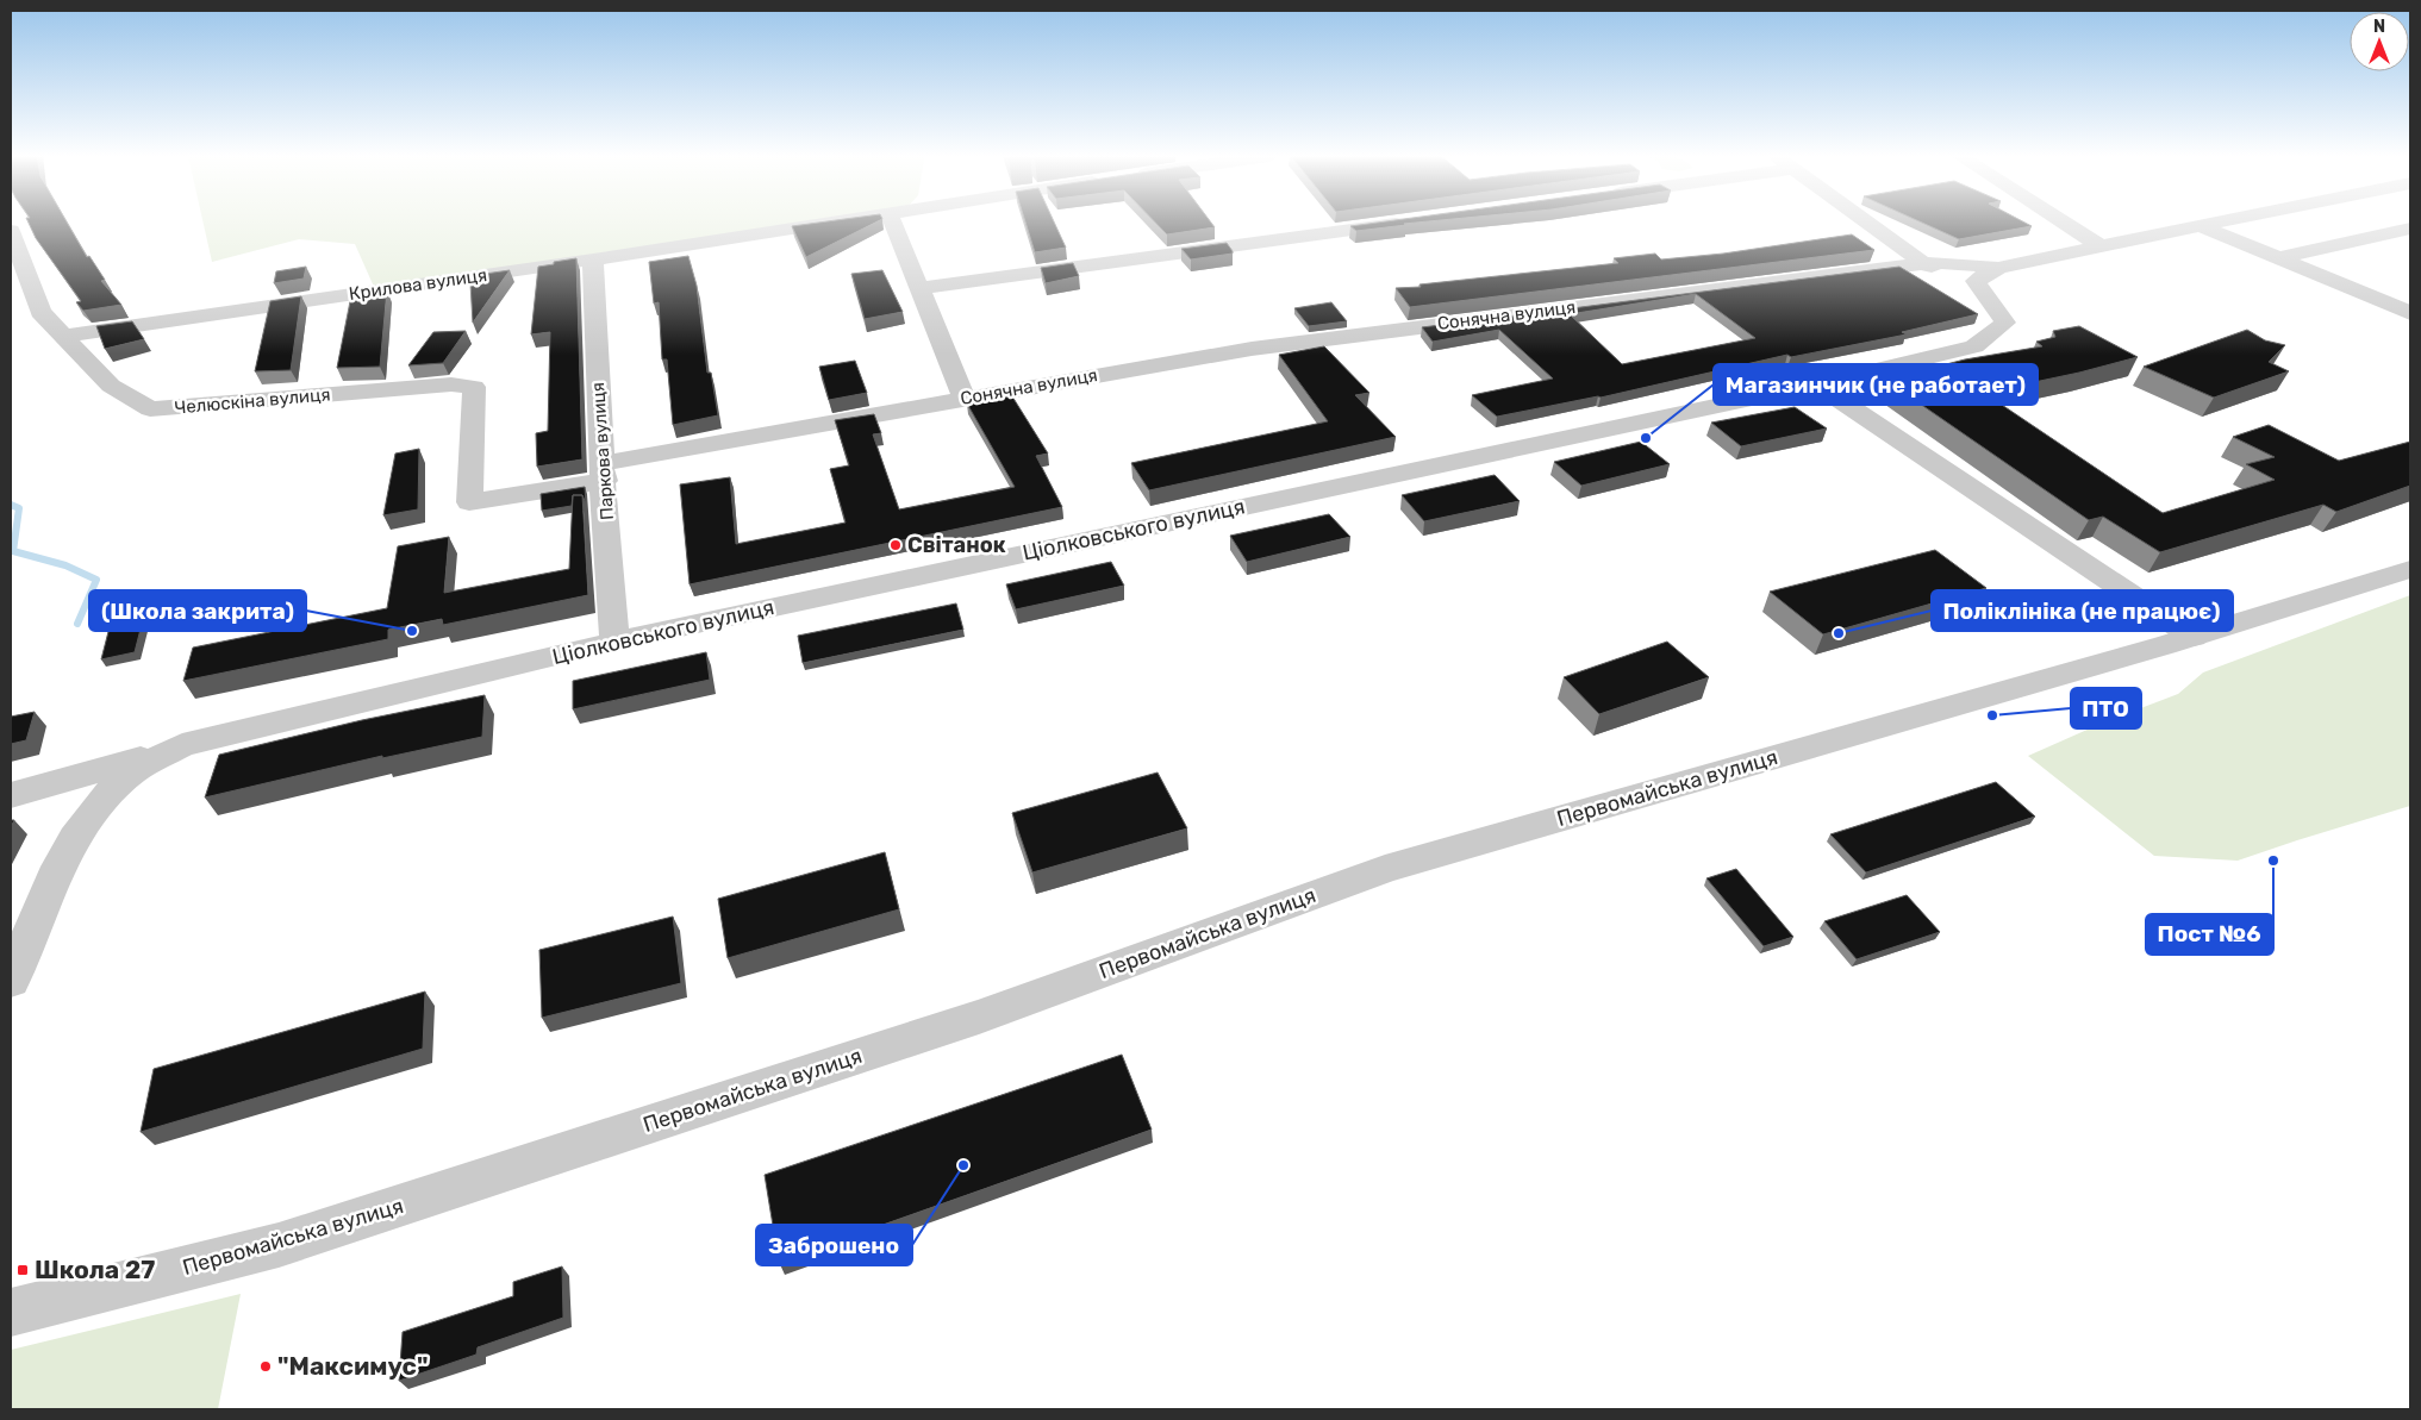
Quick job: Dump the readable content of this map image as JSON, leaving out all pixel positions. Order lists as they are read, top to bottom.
{
  "streets": {
    "street": [
      "Крилова вулиця",
      "Сонячна вулиця",
      "Челюскіна вулиця",
      "Паркова вулиця",
      "Ціолковського вулиця",
      "Первомайська вулиця"
    ]
  },
  "crossings": [
    ["Крилова вулиця", "Челюскіна вулиця"],
    ["Крилова вулиця", "Паркова вулиця"],
    ["Сонячна вулиця", "Челюскіна вулиця"],
    ["Сонячна вулиця", "Паркова вулиця"],
    ["Сонячна вулиця", "Ціолковського вулиця"],
    ["Паркова вулиця", "Ціолковського вулиця"]
  ],
  "places": {
    "other": [
      "Магазинчик (не работает)",
      "Світанок",
      "(Школа закрита)",
      "Поліклініка (не працює)",
      "ПТО",
      "Пост №6",
      "Заброшено",
      "\"Максимус\""
    ],
    "transit": ["Школа 27"]
  },
  "north": "top"
}
